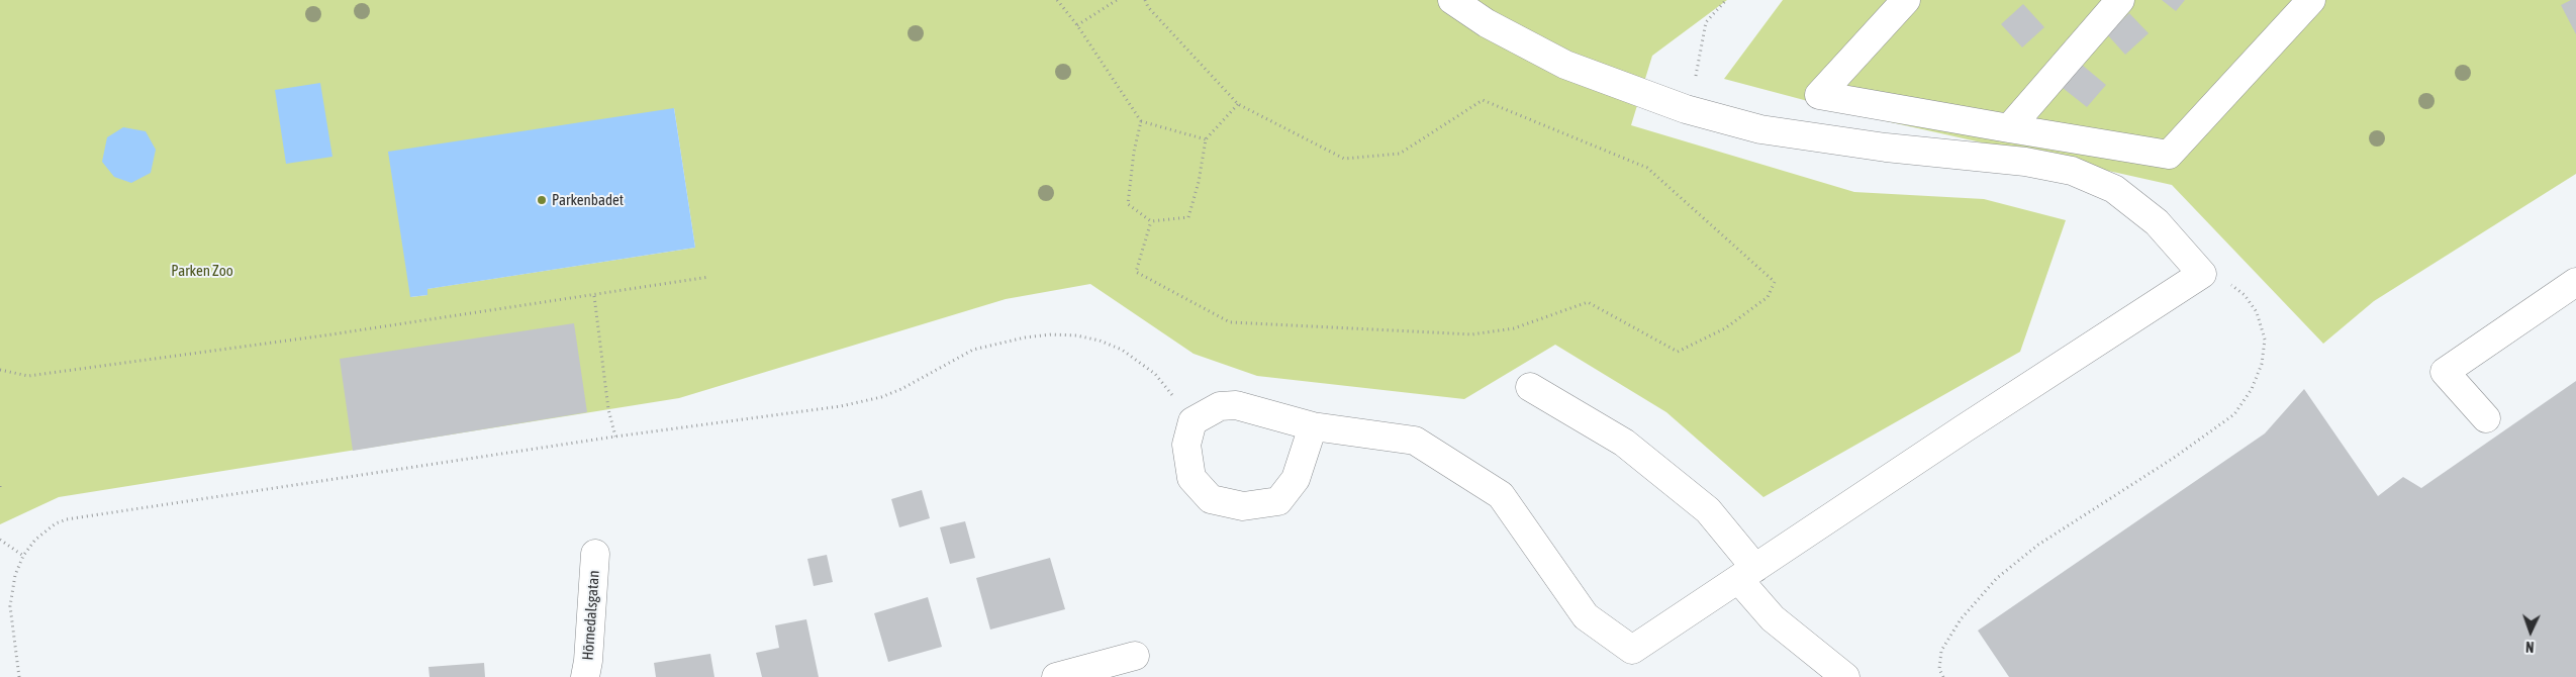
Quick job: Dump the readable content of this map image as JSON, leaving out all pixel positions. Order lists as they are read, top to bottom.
{
  "streets": {
    "street": ["Hörnedalsgatan"]
  },
  "parks": ["Parken Zoo"],
  "places": ["Parkenbadet"],
  "north": "bottom"
}
